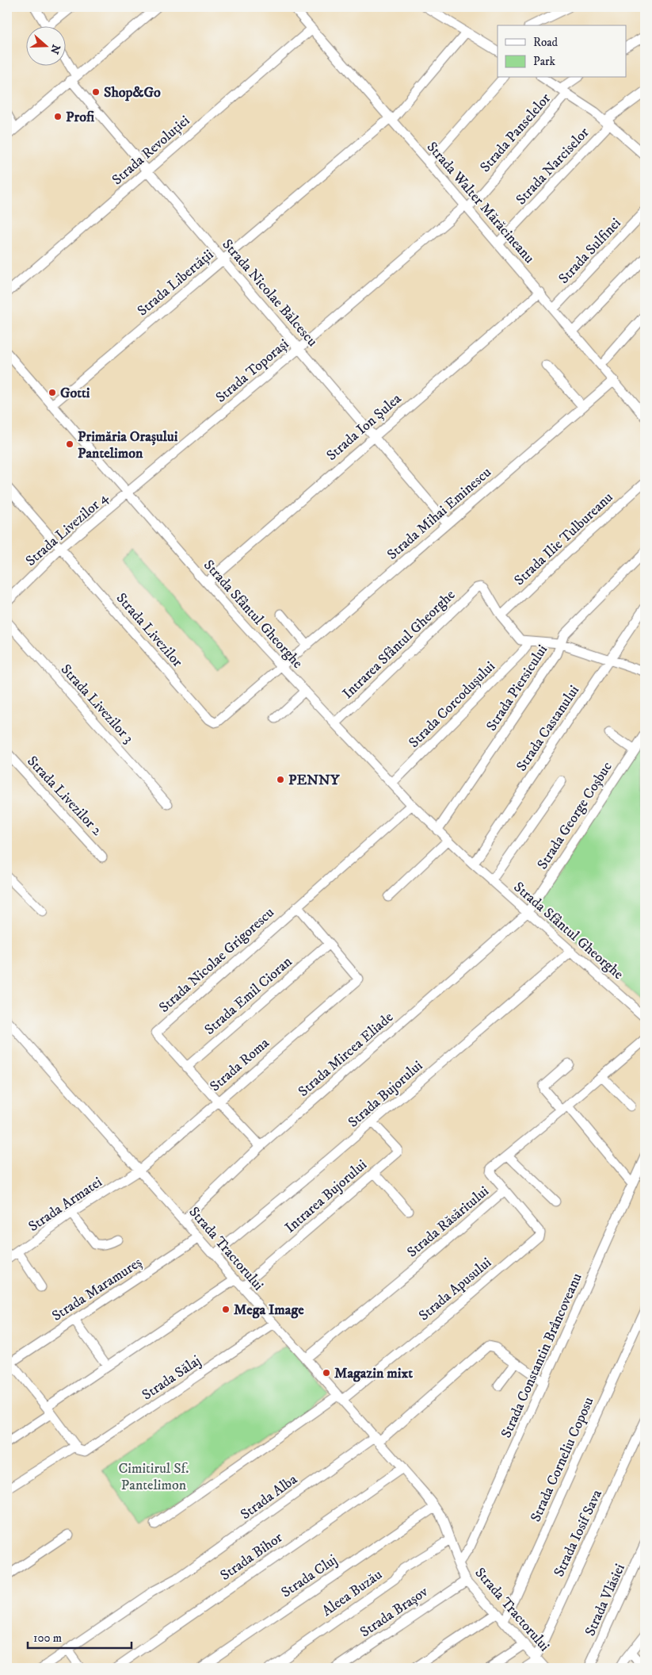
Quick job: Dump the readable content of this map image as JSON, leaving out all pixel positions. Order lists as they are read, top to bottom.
{
  "streets": {
    "street": [
      "Strada Panselelor",
      "Strada Revoluției",
      "Strada Narciselor",
      "Strada Walter Mărăcineanu",
      "Strada Sulfinei",
      "Strada Libertății",
      "Strada Nicolae Bălcescu",
      "Strada Toporași",
      "Strada Ion Șulea",
      "Strada Mihai Eminescu",
      "Strada Livezilor 4",
      "Strada Ilie Tulbureanu",
      "Strada Sfântul Gheorghe",
      "Strada Livezilor",
      "Intrarea Sfântul Gheorghe",
      "Strada Piersicului",
      "Strada Livezilor 3",
      "Strada Corcodușului",
      "Strada Castanului",
      "Strada Livezilor 2",
      "Strada George Coșbuc",
      "Strada Nicolae Grigorescu",
      "Strada Emil Cioran",
      "Strada Mircea Eliade",
      "Strada Roma",
      "Strada Bujorului",
      "Intrarea Bujorului",
      "Strada Armatei",
      "Strada Răsăritului",
      "Strada Tractorului",
      "Strada Maramureș",
      "Strada Apusului",
      "Strada Constantin Brâncoveanu",
      "Strada Sălaj",
      "Strada Corneliu Coposu",
      "Strada Alba",
      "Strada Iosif Sava",
      "Strada Bihor",
      "Strada Cluj",
      "Aleea Buzău",
      "Strada Vlăsiei",
      "Strada Brașov"
    ]
  },
  "crossings": [
    ["Strada Panselelor", "Strada Walter Mărăcineanu"],
    ["Strada Panselelor", "Strada Toporași"],
    ["Strada Revoluției", "Strada Walter Mărăcineanu"],
    ["Strada Revoluției", "Strada Nicolae Bălcescu"],
    ["Strada Narciselor", "Strada Walter Mărăcineanu"],
    ["Strada Walter Mărăcineanu", "Strada Sulfinei"],
    ["Strada Walter Mărăcineanu", "Strada Libertății"],
    ["Strada Walter Mărăcineanu", "Strada Toporași"],
    ["Strada Walter Mărăcineanu", "Strada Ion Șulea"],
    ["Strada Walter Mărăcineanu", "Strada Mihai Eminescu"],
    ["Strada Libertății", "Strada Nicolae Bălcescu"],
    ["Strada Libertății", "Strada Sfântul Gheorghe"],
    ["Strada Nicolae Bălcescu", "Strada Toporași"],
    ["Strada Nicolae Bălcescu", "Strada Ion Șulea"],
    ["Strada Nicolae Bălcescu", "Strada Mihai Eminescu"],
    ["Strada Toporași", "Strada Livezilor 4"],
    ["Strada Toporași", "Strada Sfântul Gheorghe"],
    ["Strada Ion Șulea", "Strada Sfântul Gheorghe"],
    ["Strada Mihai Eminescu", "Strada Sfântul Gheorghe"],
    ["Strada Mihai Eminescu", "Strada Livezilor"],
    ["Strada Livezilor 4", "Strada Sfântul Gheorghe"],
    ["Strada Livezilor 4", "Strada Livezilor"],
    ["Strada Ilie Tulbureanu", "Intrarea Sfântul Gheorghe"],
    ["Strada Sfântul Gheorghe", "Strada Livezilor"],
    ["Strada Sfântul Gheorghe", "Intrarea Sfântul Gheorghe"],
    ["Strada Sfântul Gheorghe", "Strada Piersicului"],
    ["Strada Sfântul Gheorghe", "Strada Corcodușului"],
    ["Strada Sfântul Gheorghe", "Strada Castanului"],
    ["Strada Sfântul Gheorghe", "Strada George Coșbuc"],
    ["Strada Sfântul Gheorghe", "Strada Nicolae Grigorescu"],
    ["Strada Sfântul Gheorghe", "Strada Mircea Eliade"],
    ["Strada Sfântul Gheorghe", "Strada Bujorului"],
    ["Strada George Coșbuc", "Strada Mircea Eliade"],
    ["Strada Nicolae Grigorescu", "Strada Emil Cioran"],
    ["Strada Nicolae Grigorescu", "Strada Mircea Eliade"],
    ["Strada Nicolae Grigorescu", "Strada Roma"],
    ["Strada Emil Cioran", "Strada Roma"],
    ["Strada Mircea Eliade", "Strada Tractorului"],
    ["Strada Roma", "Strada Armatei"],
    ["Strada Roma", "Strada Tractorului"],
    ["Strada Bujorului", "Intrarea Bujorului"],
    ["Strada Bujorului", "Strada Tractorului"],
    ["Intrarea Bujorului", "Strada Tractorului"],
    ["Strada Armatei", "Strada Tractorului"],
    ["Strada Răsăritului", "Strada Tractorului"],
    ["Strada Răsăritului", "Strada Apusului"],
    ["Strada Tractorului", "Strada Maramureș"],
    ["Strada Tractorului", "Strada Apusului"],
    ["Strada Tractorului", "Strada Constantin Brâncoveanu"],
    ["Strada Tractorului", "Strada Sălaj"],
    ["Strada Tractorului", "Strada Corneliu Coposu"],
    ["Strada Tractorului", "Strada Alba"],
    ["Strada Tractorului", "Strada Iosif Sava"],
    ["Strada Tractorului", "Strada Bihor"],
    ["Strada Tractorului", "Strada Cluj"],
    ["Strada Tractorului", "Aleea Buzău"],
    ["Strada Tractorului", "Strada Brașov"],
    ["Strada Constantin Brâncoveanu", "Strada Alba"]
  ],
  "parks": ["Cimitirul Sf. Pantelimon"],
  "places": [
    "Shop&Go",
    "Profi",
    "Gotti",
    "Primăria Orașului Pantelimon",
    "PENNY",
    "Mega Image",
    "Magazin mixt"
  ],
  "legend": ["Road", "Park"],
  "scale_bar": "100 m",
  "north": "right"
}
